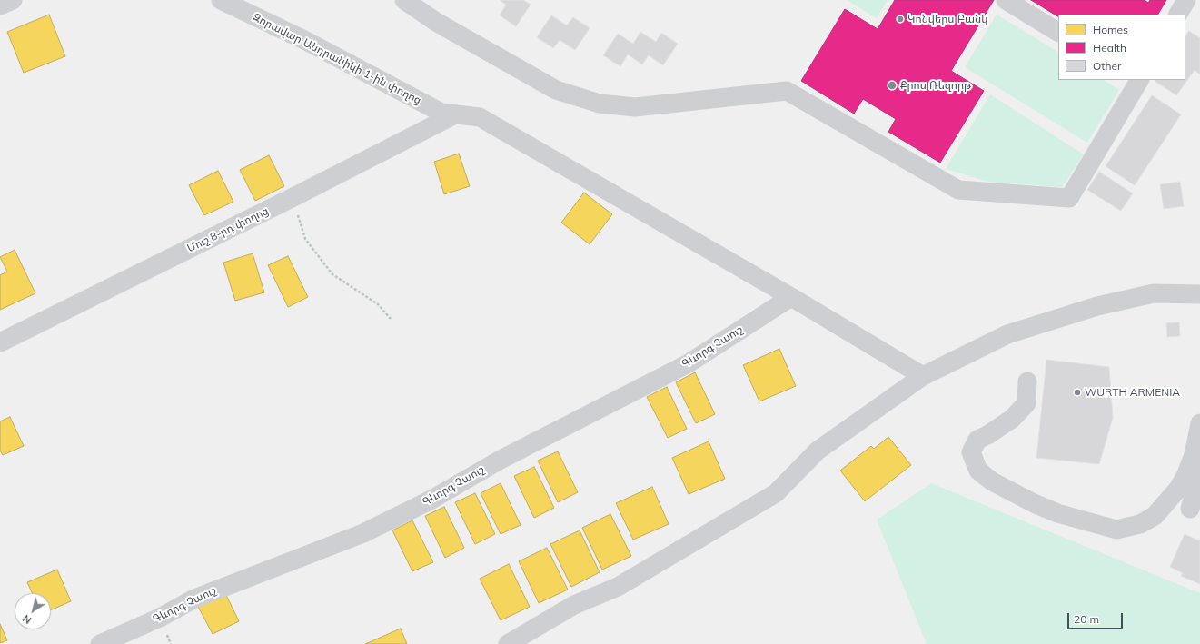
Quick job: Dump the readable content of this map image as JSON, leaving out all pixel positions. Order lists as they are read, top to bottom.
{
  "streets": {
    "street": ["Զորավար Անդրանիկի 1-ին փողոց", "Մուշ 8-րդ փողոց", "Գևորգ Չաուշ"]
  },
  "crossings": [
    ["Զորավար Անդրանիկի 1-ին փողոց", "Մուշ 8-րդ փողոց"],
    ["Զորավար Անդրանիկի 1-ին փողոց", "Գևորգ Չաուշ"]
  ],
  "places": ["Կոնվերս Բանկ", "Քրոս Ռեզորթ", "WURTH ARMENIA"],
  "legend": ["Homes", "Health", "Other"],
  "scale_bar": "20 m",
  "north": "bottom left"
}
